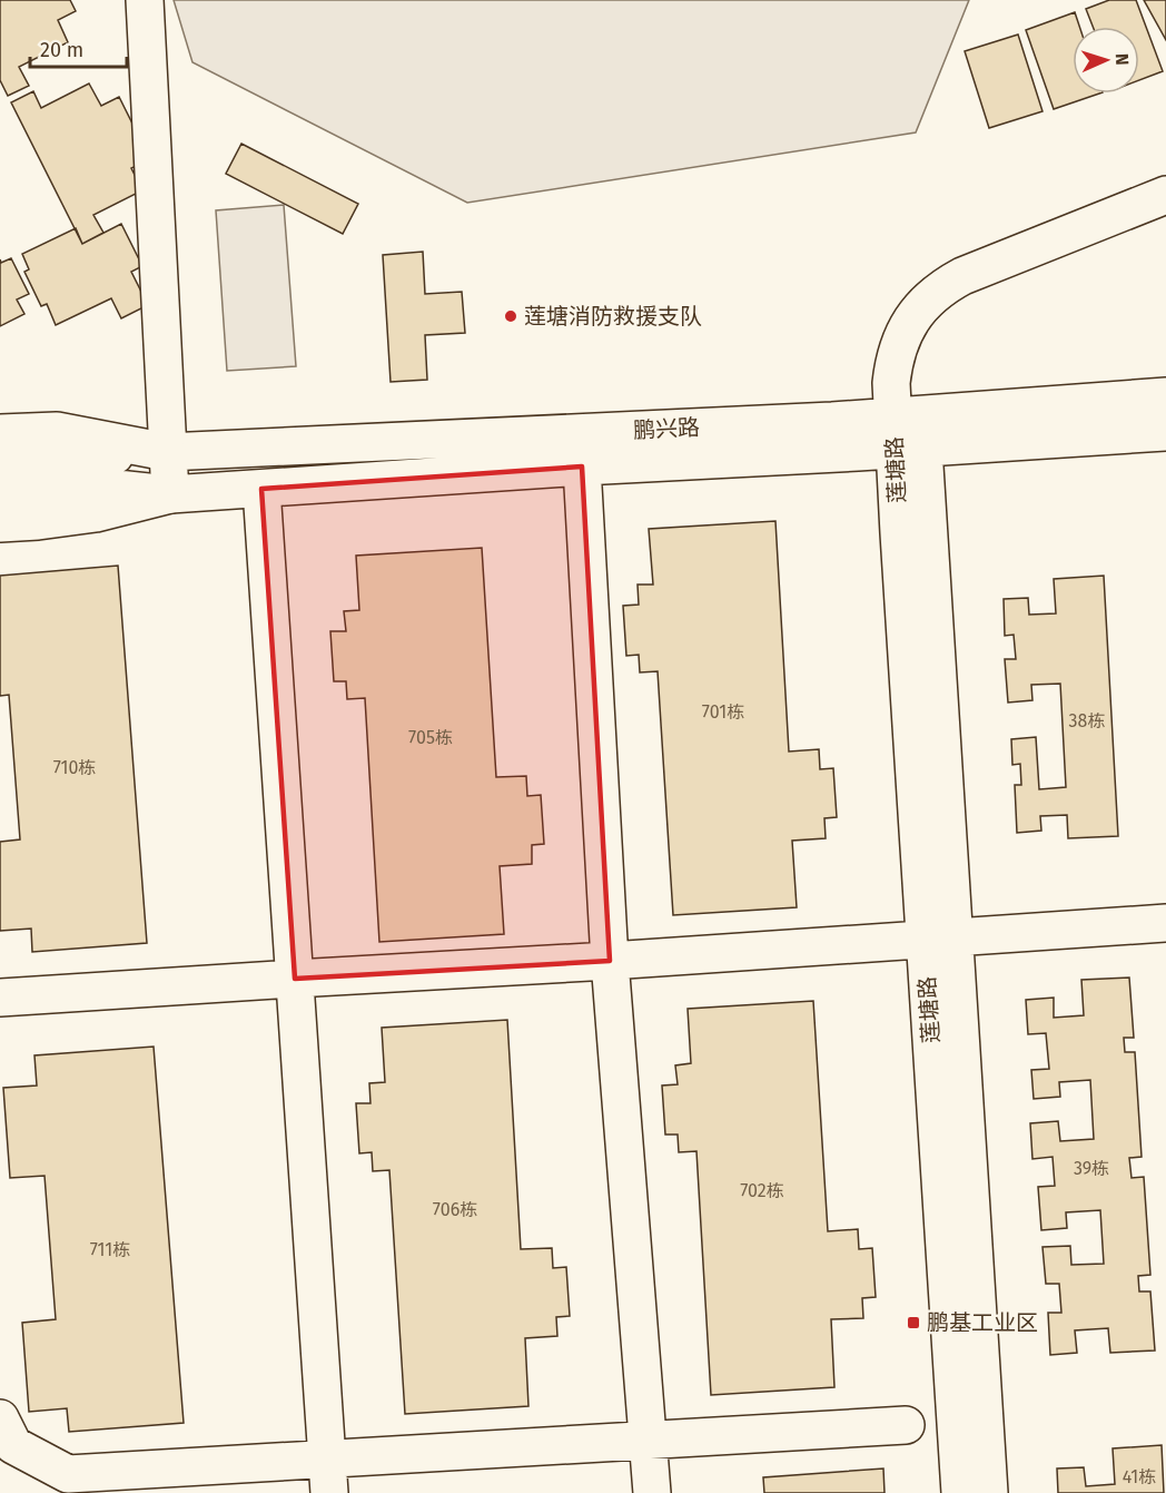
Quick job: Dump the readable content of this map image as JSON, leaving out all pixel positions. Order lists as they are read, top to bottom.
{
  "streets": {
    "street": ["鹏兴路", "莲塘路"]
  },
  "crossings": [
    ["鹏兴路", "莲塘路"]
  ],
  "places": {
    "other": ["莲塘消防救援支队"],
    "transit": ["鹏基工业区"]
  },
  "house_numbers": [
    "701栋",
    "38栋",
    "705栋",
    "710栋",
    "39栋",
    "702栋",
    "706栋",
    "711栋",
    "41栋"
  ],
  "scale_bar": "20 m",
  "north": "right"
}
